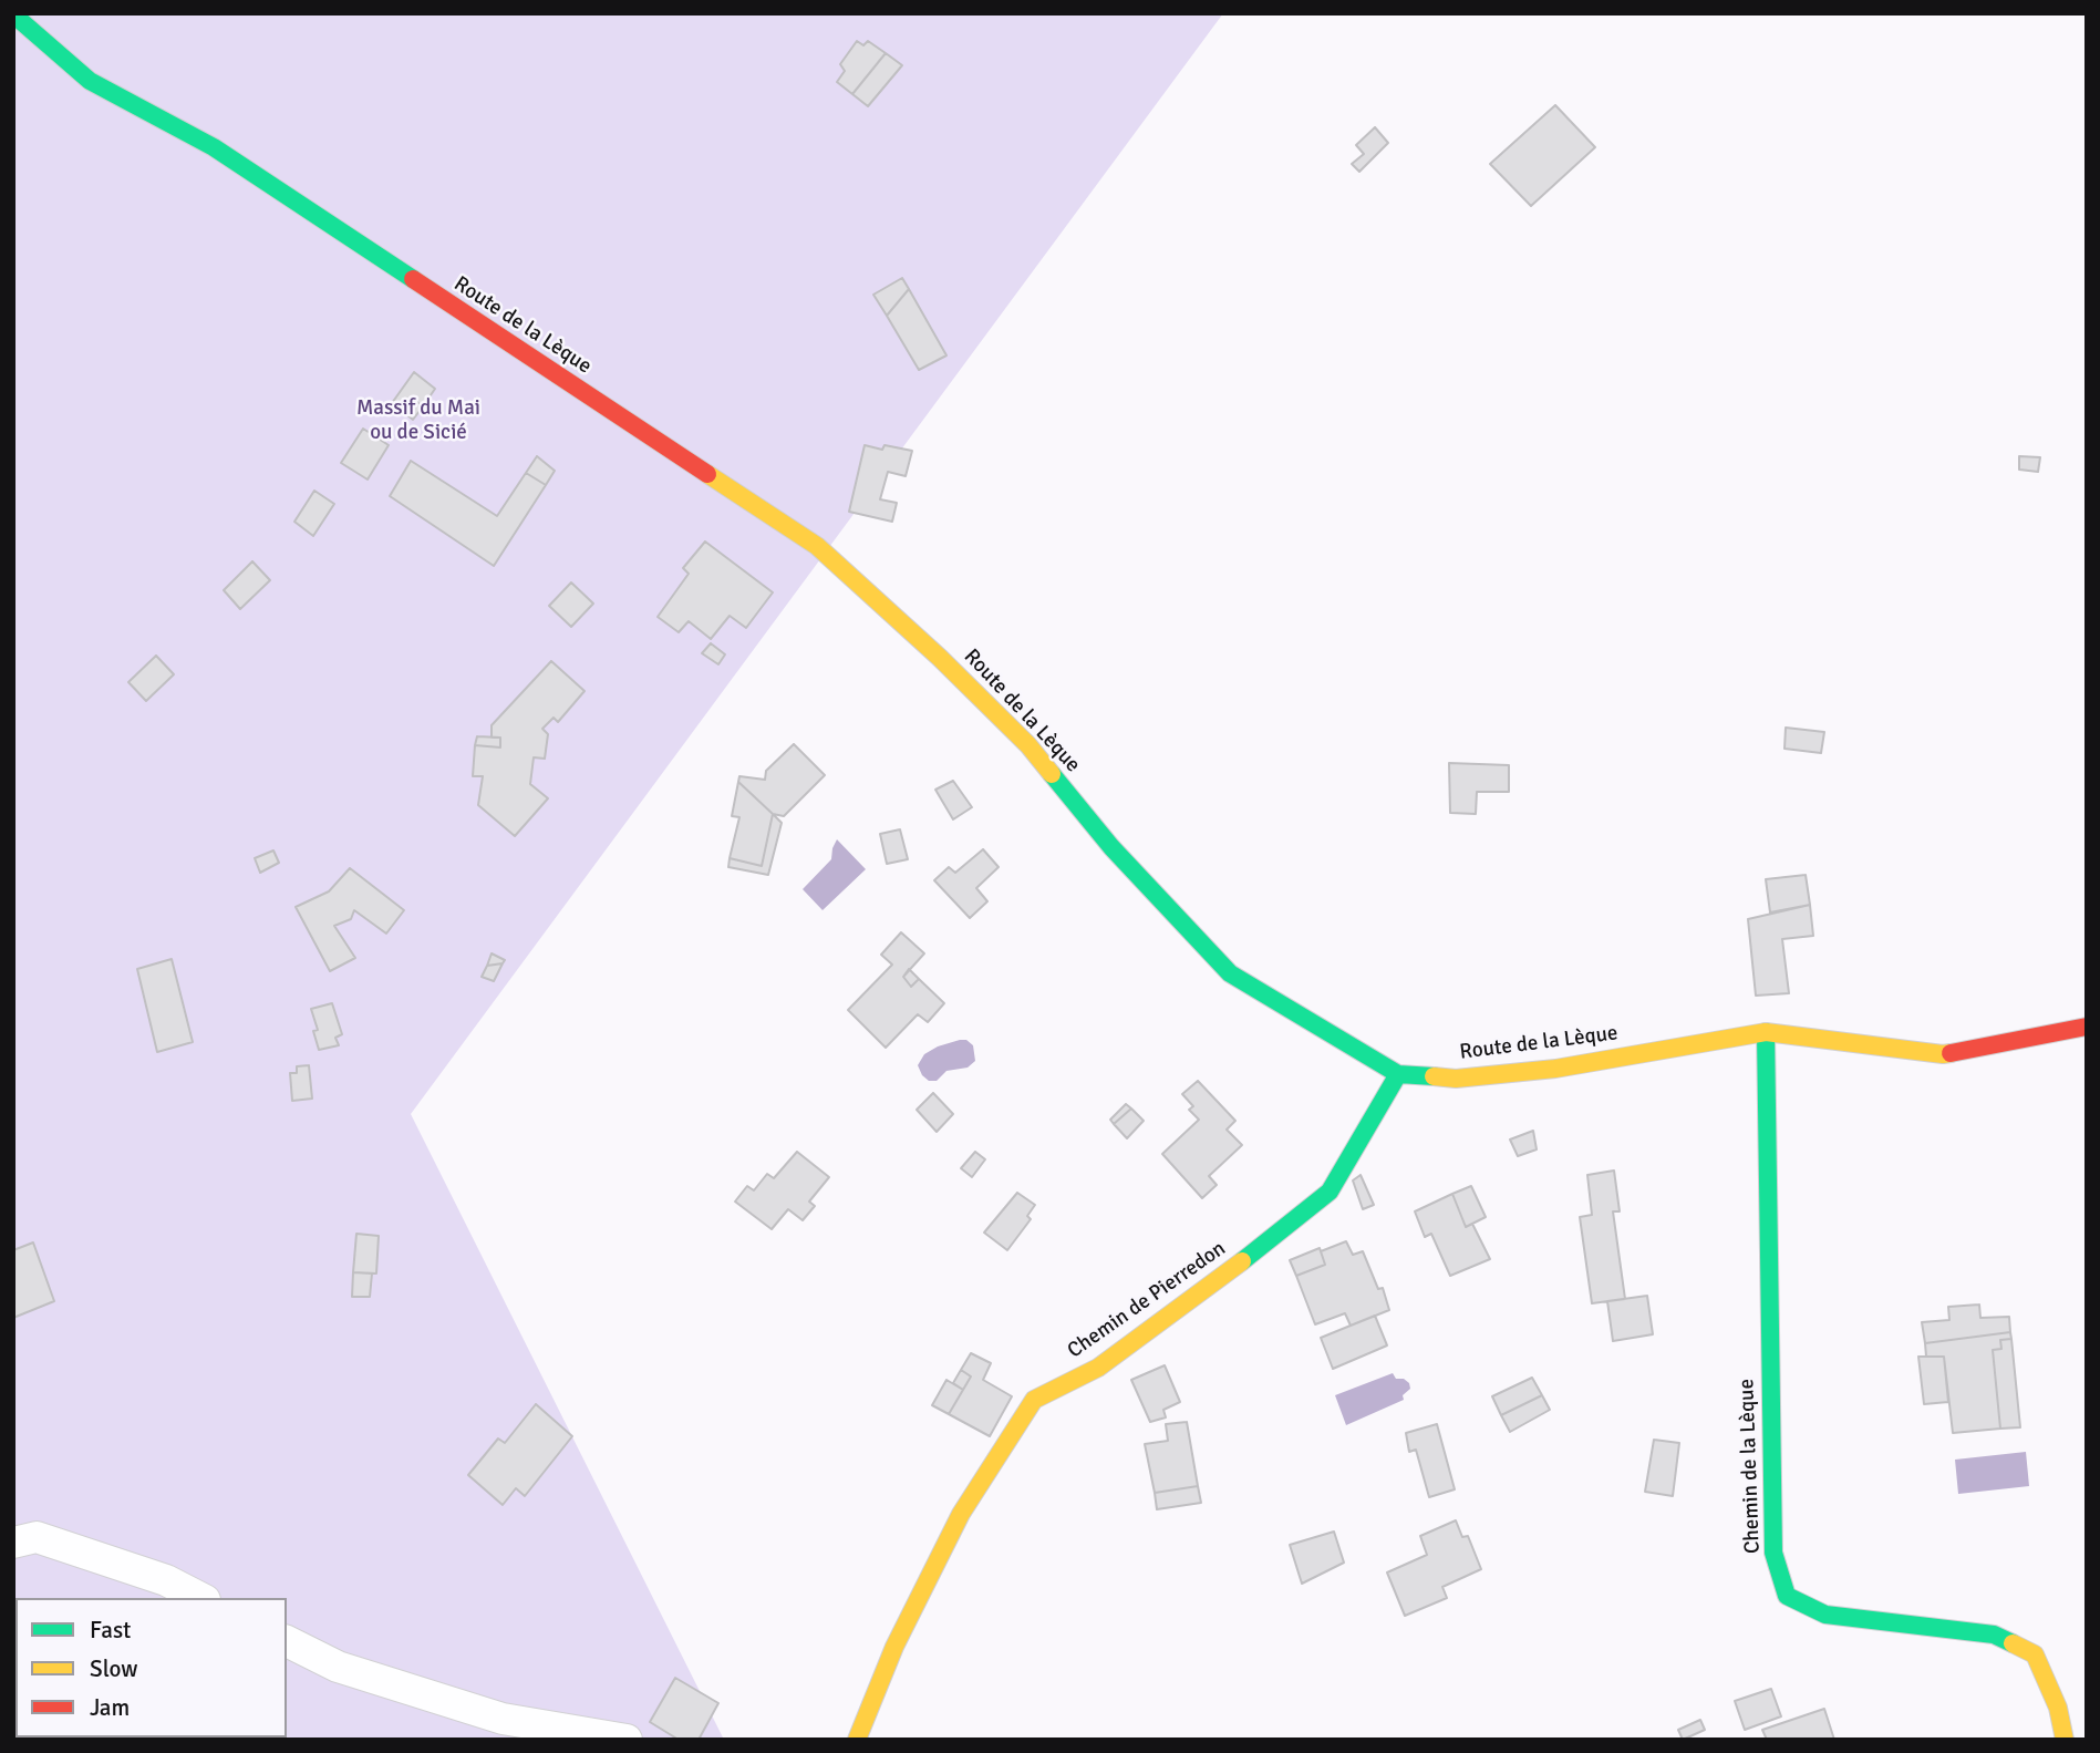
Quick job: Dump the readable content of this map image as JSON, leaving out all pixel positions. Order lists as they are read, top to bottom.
{
  "streets": {
    "street": ["Route de la Lèque", "Chemin de Pierredon", "Chemin de la Lèque"]
  },
  "crossings": [
    ["Route de la Lèque", "Chemin de Pierredon"],
    ["Route de la Lèque", "Chemin de la Lèque"]
  ],
  "parks": ["Massif du Mai ou de Sicié"],
  "legend": ["Fast", "Slow", "Jam"]
}
